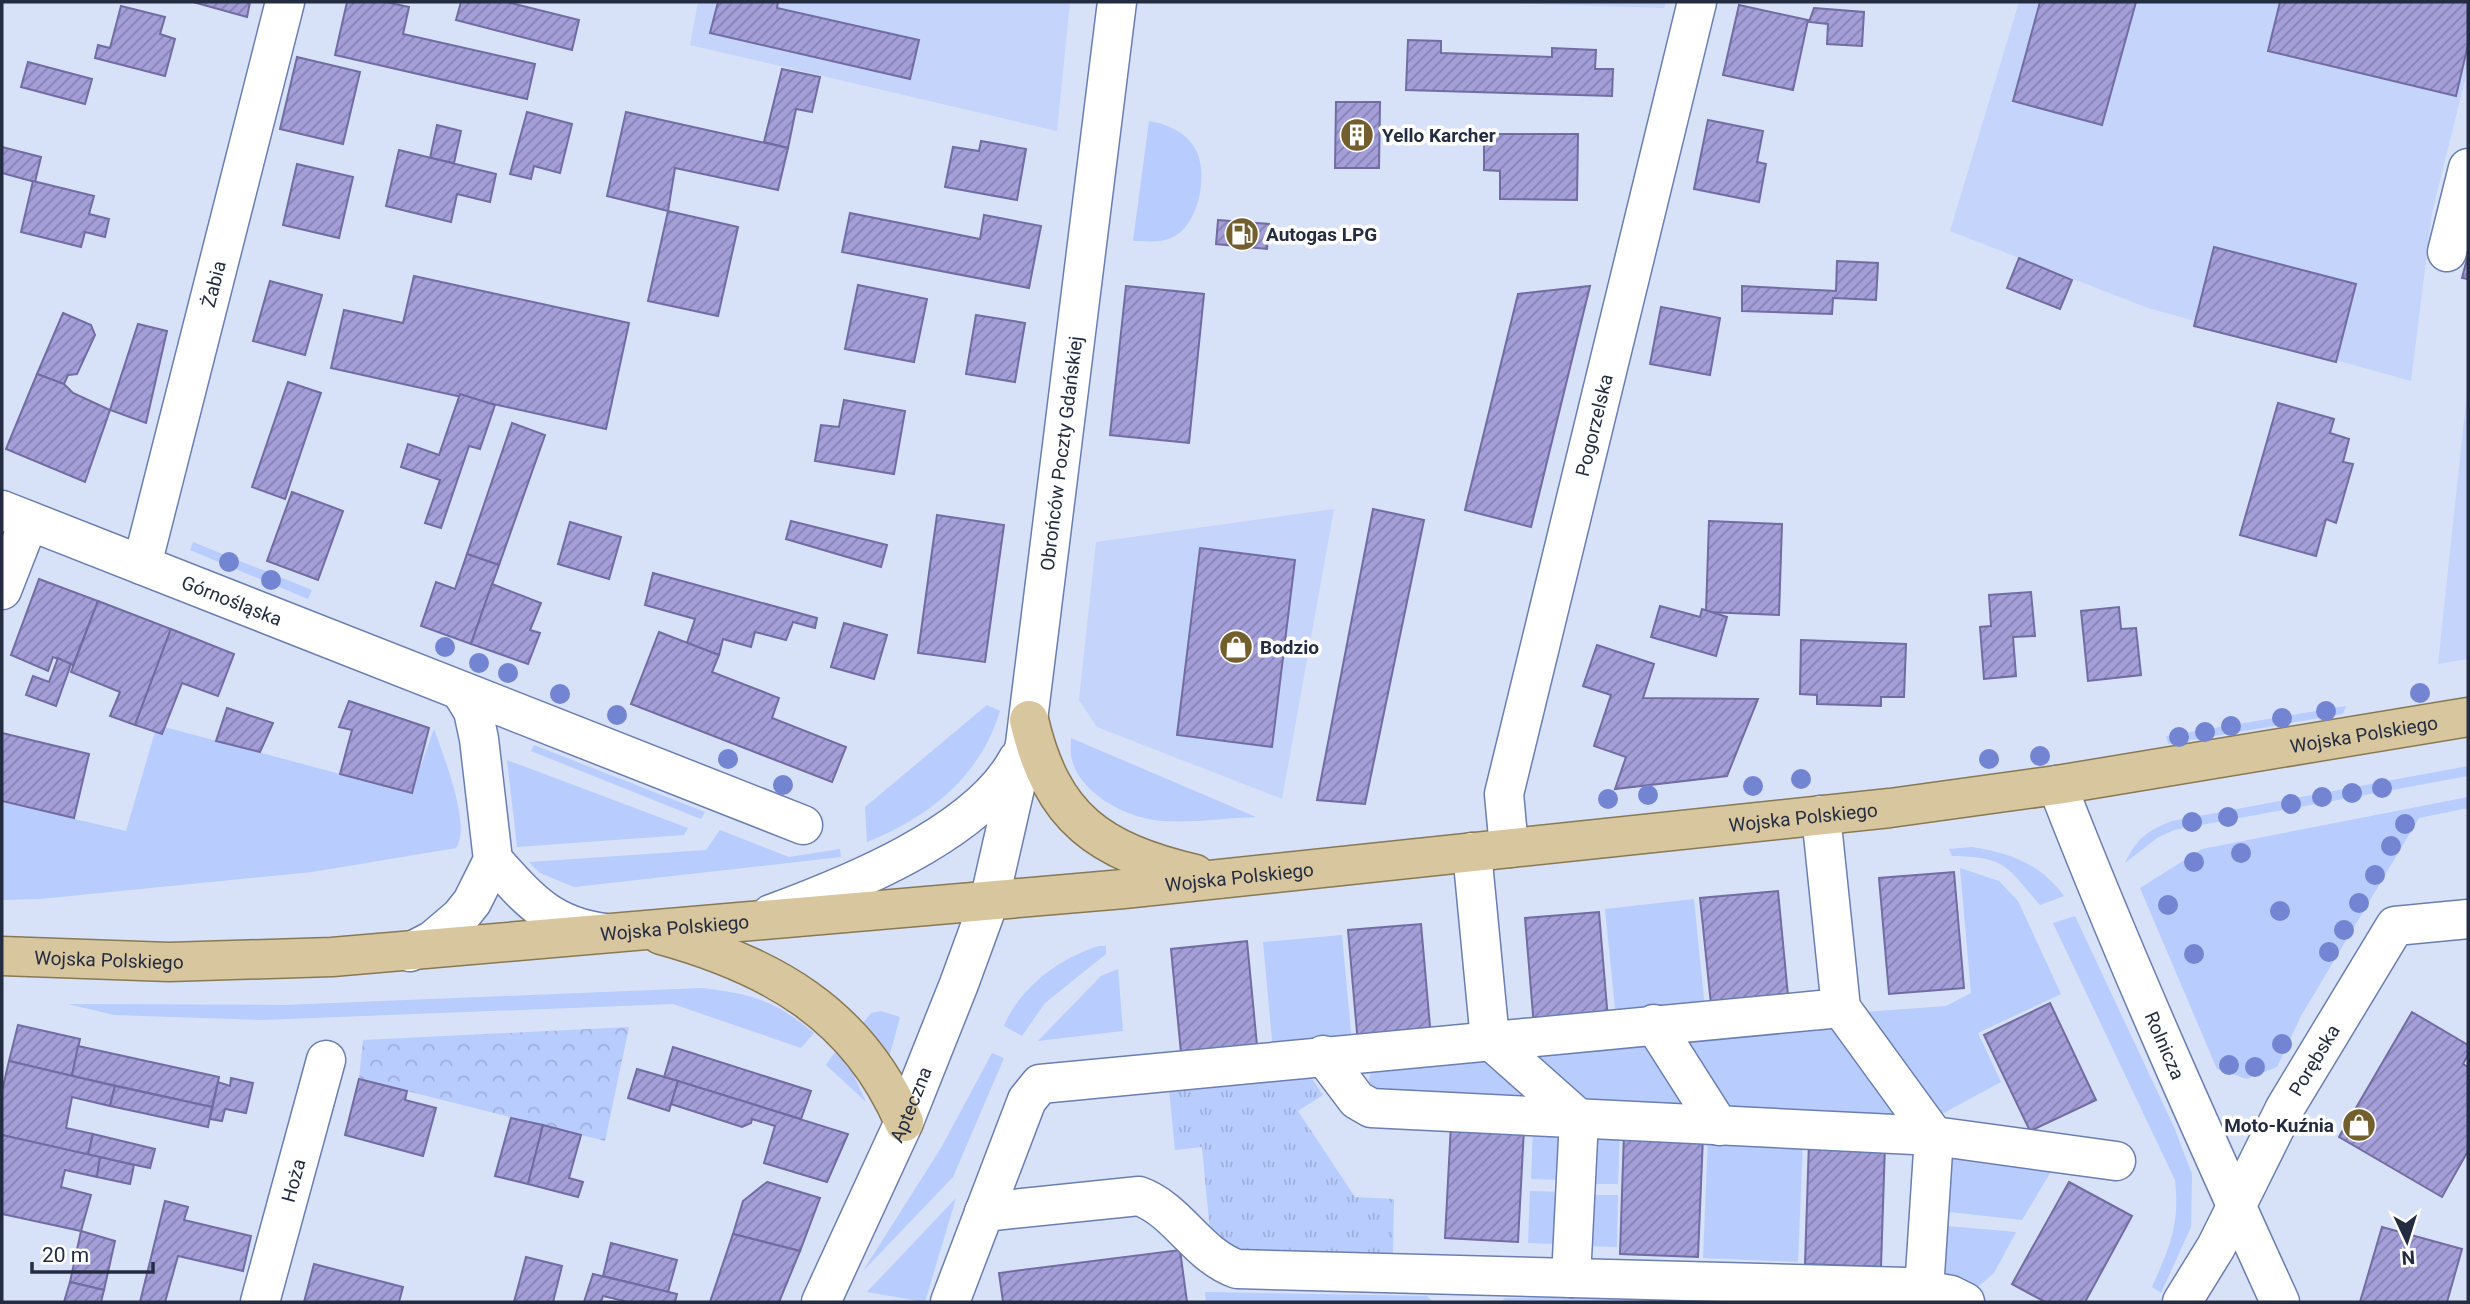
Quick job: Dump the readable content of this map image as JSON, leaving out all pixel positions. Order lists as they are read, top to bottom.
{
  "streets": {
    "main road": ["Wojska Polskiego"],
    "street": [
      "Żabia",
      "Pogorzelska",
      "Obrońców Poczty Gdańskiej",
      "Górnośląska",
      "Rolnicza",
      "Porębska",
      "Apteczna",
      "Hoża"
    ]
  },
  "crossings": [
    ["Żabia", "Górnośląska"],
    ["Pogorzelska", "Wojska Polskiego"],
    ["Obrońców Poczty Gdańskiej", "Wojska Polskiego"],
    ["Obrońców Poczty Gdańskiej", "Apteczna"],
    ["Wojska Polskiego", "Rolnicza"],
    ["Wojska Polskiego", "Apteczna"],
    ["Rolnicza", "Porębska"]
  ],
  "places": {
    "building": ["Yello Karcher"],
    "fuel station": ["Autogas LPG"],
    "shop": ["Bodzio", "Moto-Kuźnia"]
  },
  "scale_bar": "20 m",
  "north": "bottom"
}
